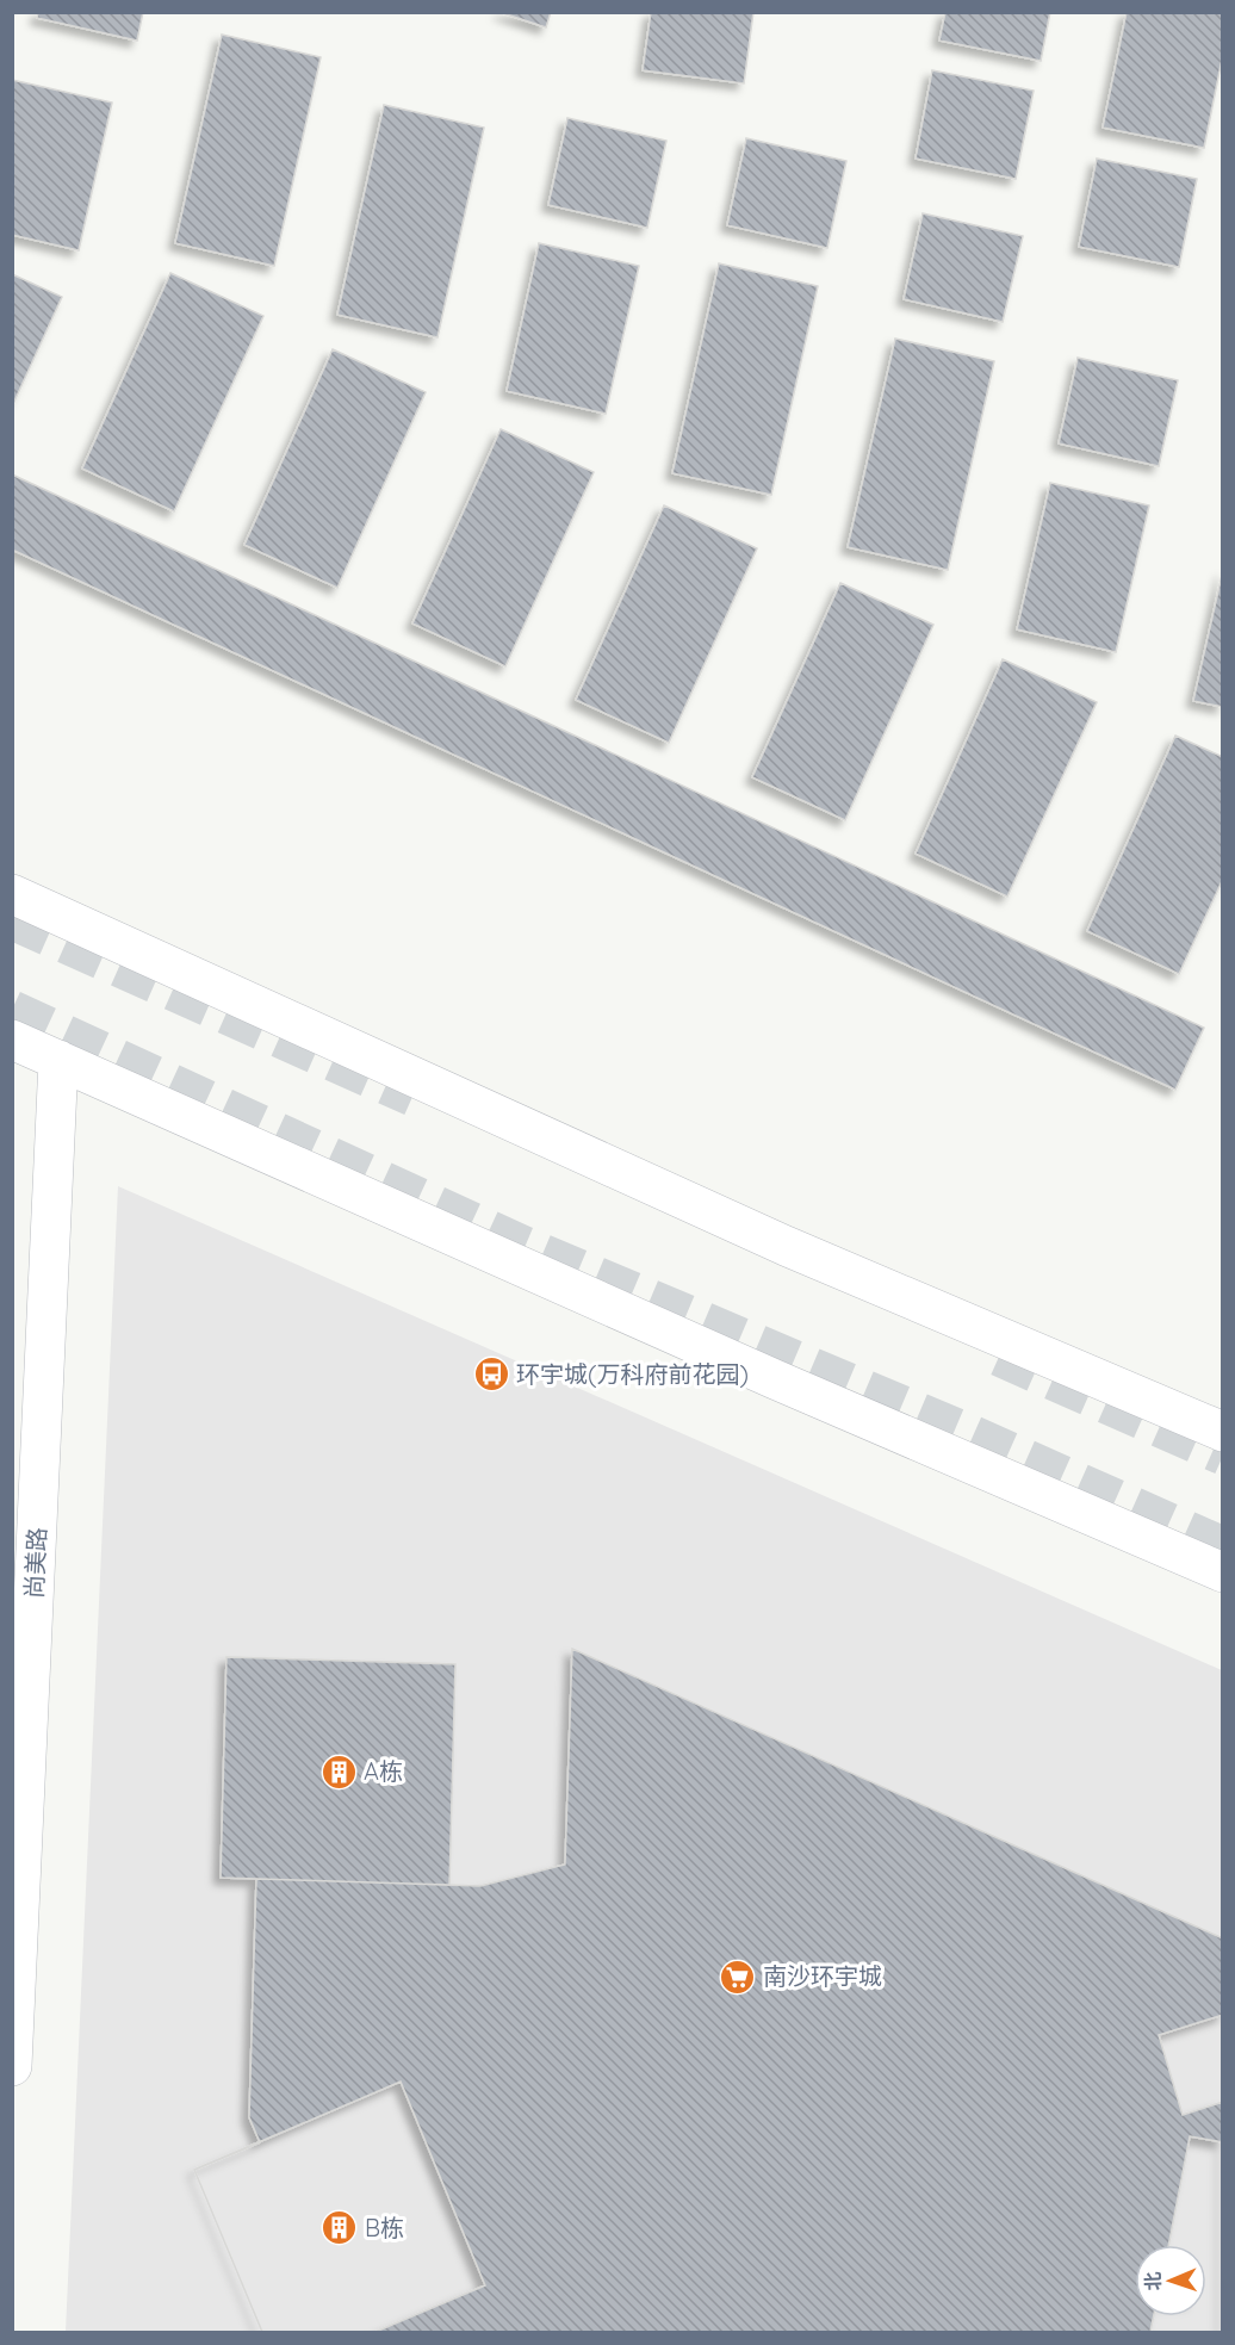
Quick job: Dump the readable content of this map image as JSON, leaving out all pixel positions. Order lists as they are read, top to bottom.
{
  "streets": {
    "main road": ["尚美路"]
  },
  "places": {
    "bus stop": ["环宇城(万科府前花园)"],
    "building": ["A栋", "B栋"],
    "supermarket": ["南沙环宇城"]
  },
  "north": "left"
}
